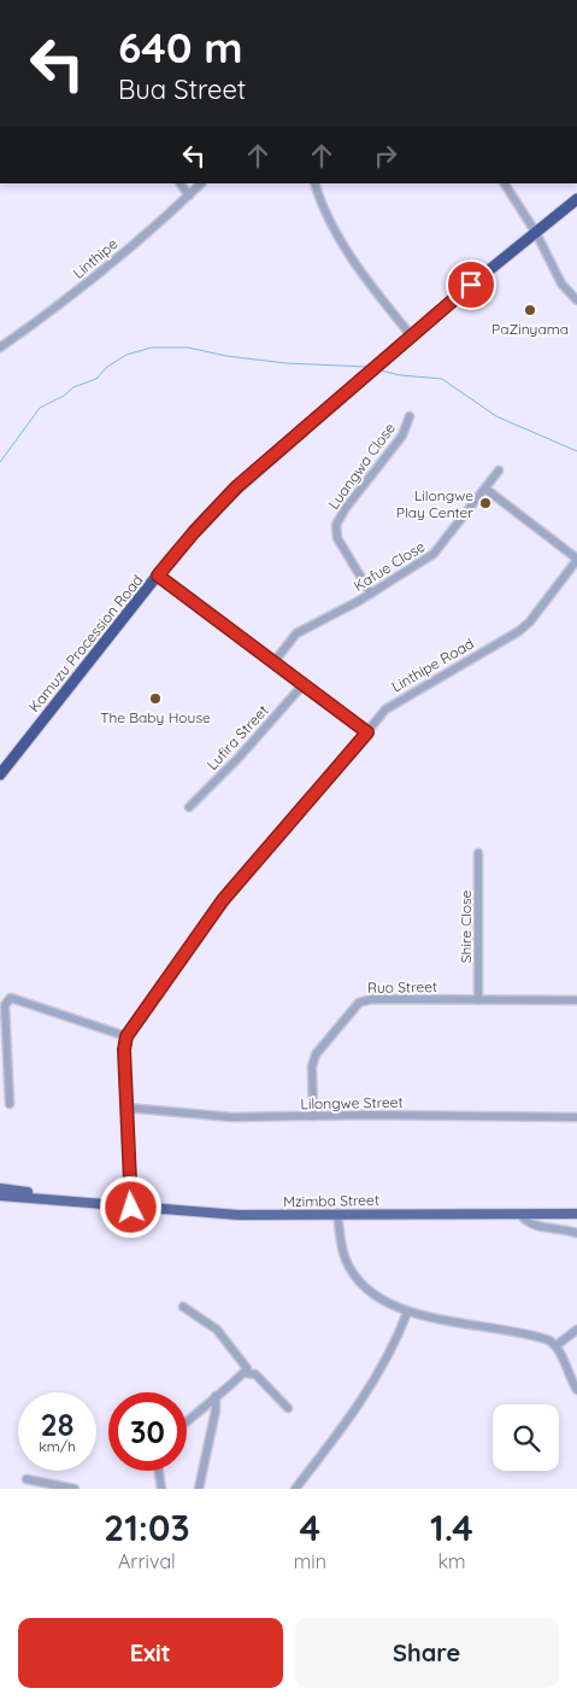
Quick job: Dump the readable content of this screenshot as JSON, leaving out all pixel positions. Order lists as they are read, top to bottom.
{
  "streets": {
    "highway": ["Kamuzu Procession Road"],
    "main road": ["Mzimba Street"],
    "street": [
      "Linthipe",
      "Luangwa Close",
      "Kafue Close",
      "Linthipe Road",
      "Lufira Street",
      "Shire Close",
      "Ruo Street",
      "Lilongwe Street"
    ]
  },
  "crossings": [
    ["Luangwa Close", "Kafue Close"],
    ["Shire Close", "Ruo Street"],
    ["Ruo Street", "Lilongwe Street"]
  ],
  "places": ["PaZinyama", "Lilongwe Play Center", "The Baby House"],
  "page": {
    "turn": ["640 m", "Bua Street"],
    "speed": "28 km/h",
    "limit": "30",
    "eta": [
      "21:03",
      "Arrival",
      "4",
      "min",
      "1.4",
      "km"
    ],
    "buttons": ["Exit", "Share"]
  }
}
